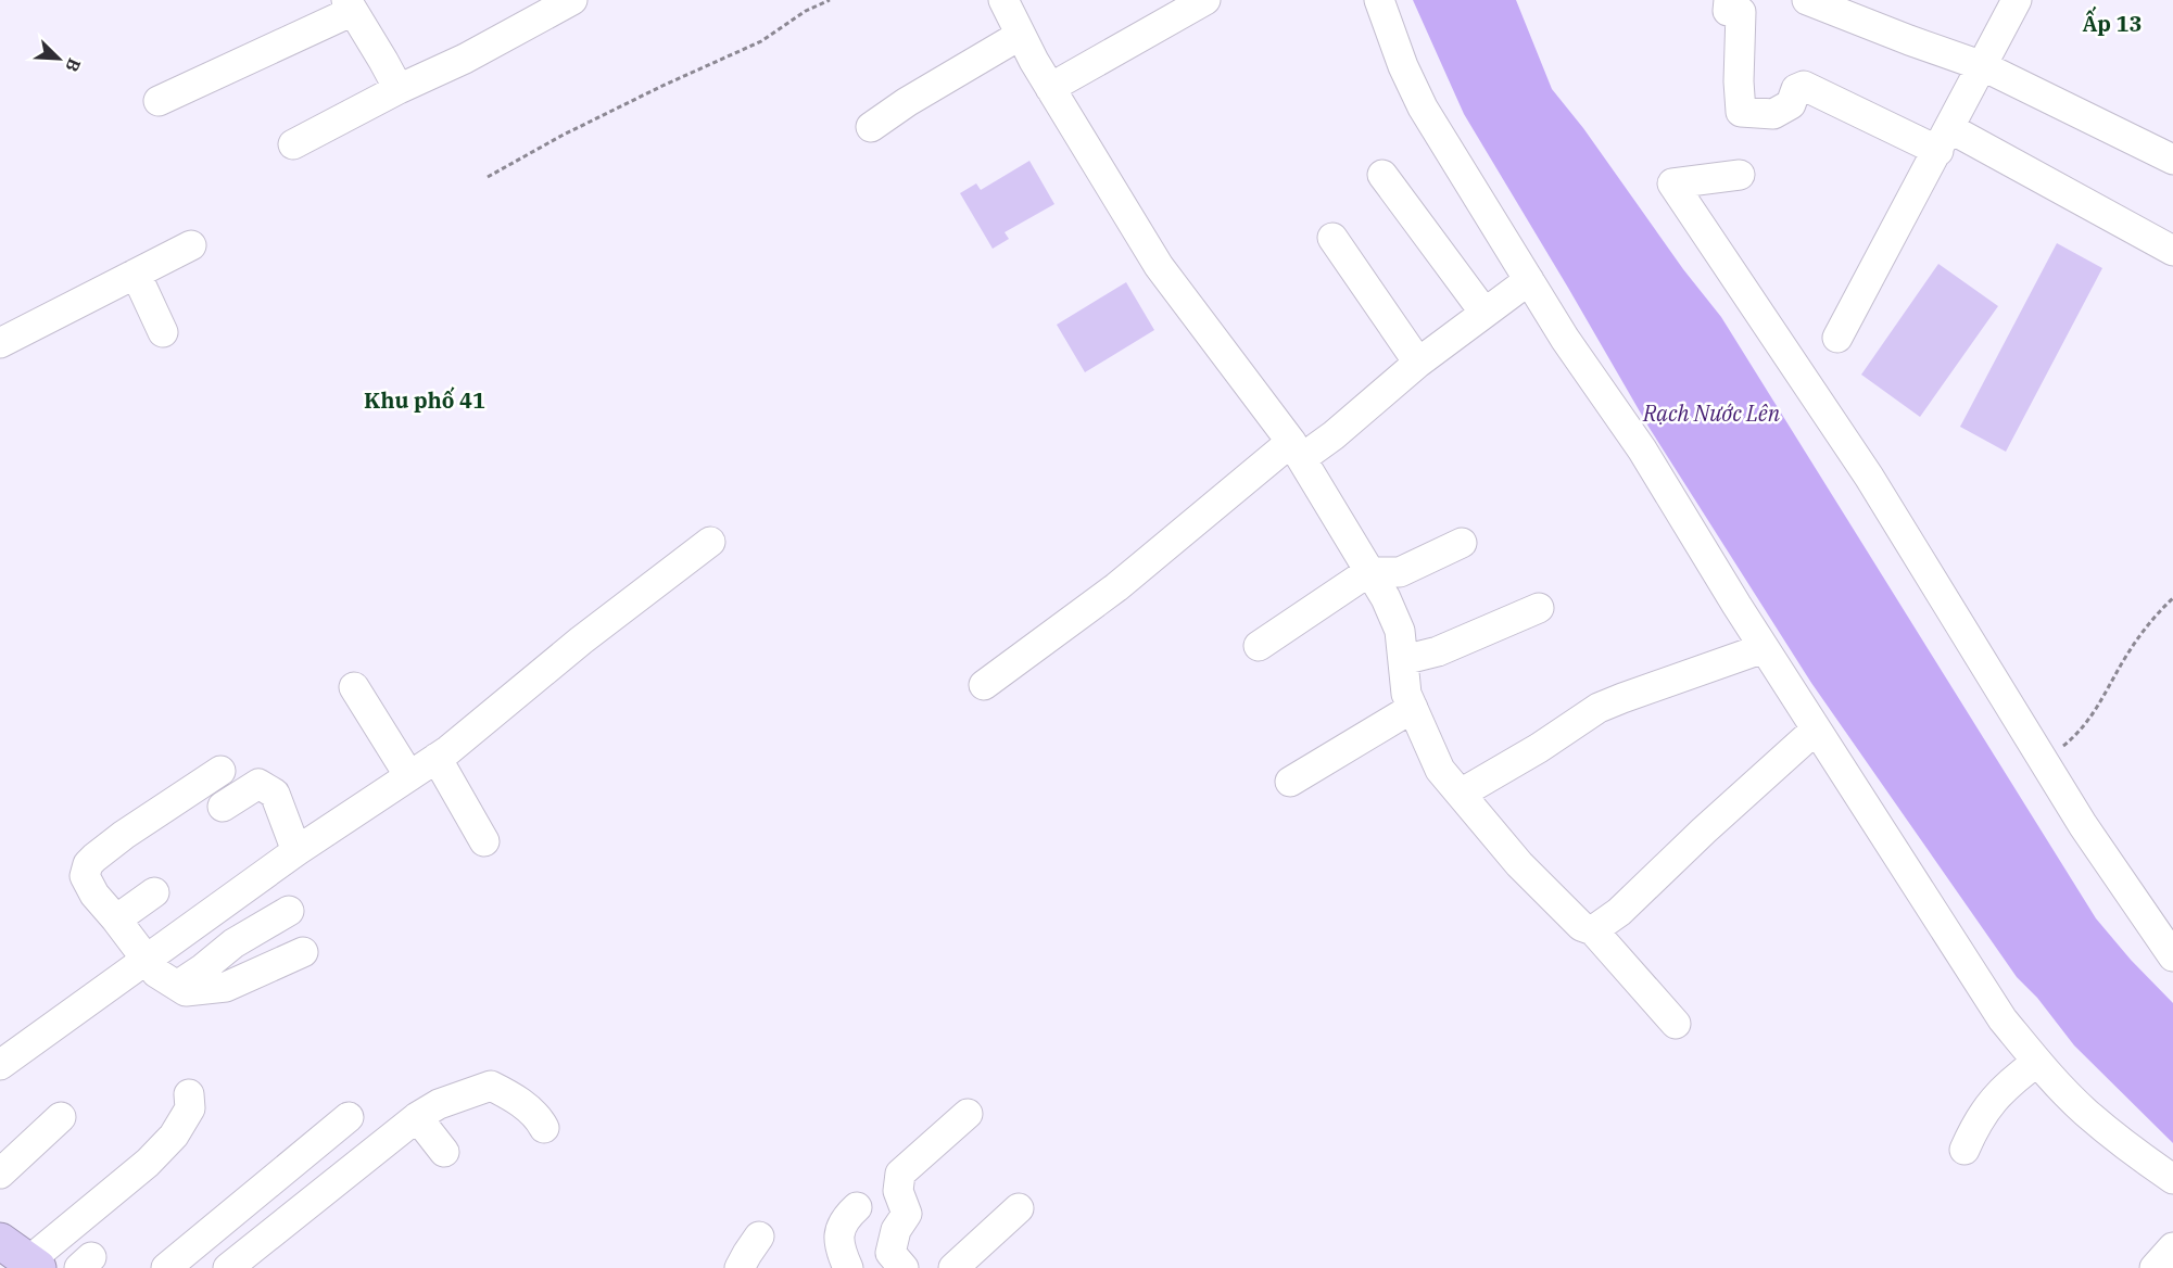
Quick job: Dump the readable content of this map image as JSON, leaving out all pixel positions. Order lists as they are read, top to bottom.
{
  "districts": ["Ấp 13", "Khu phố 41"],
  "water": ["Rạch Nước Lên"],
  "north": "bottom right"
}
